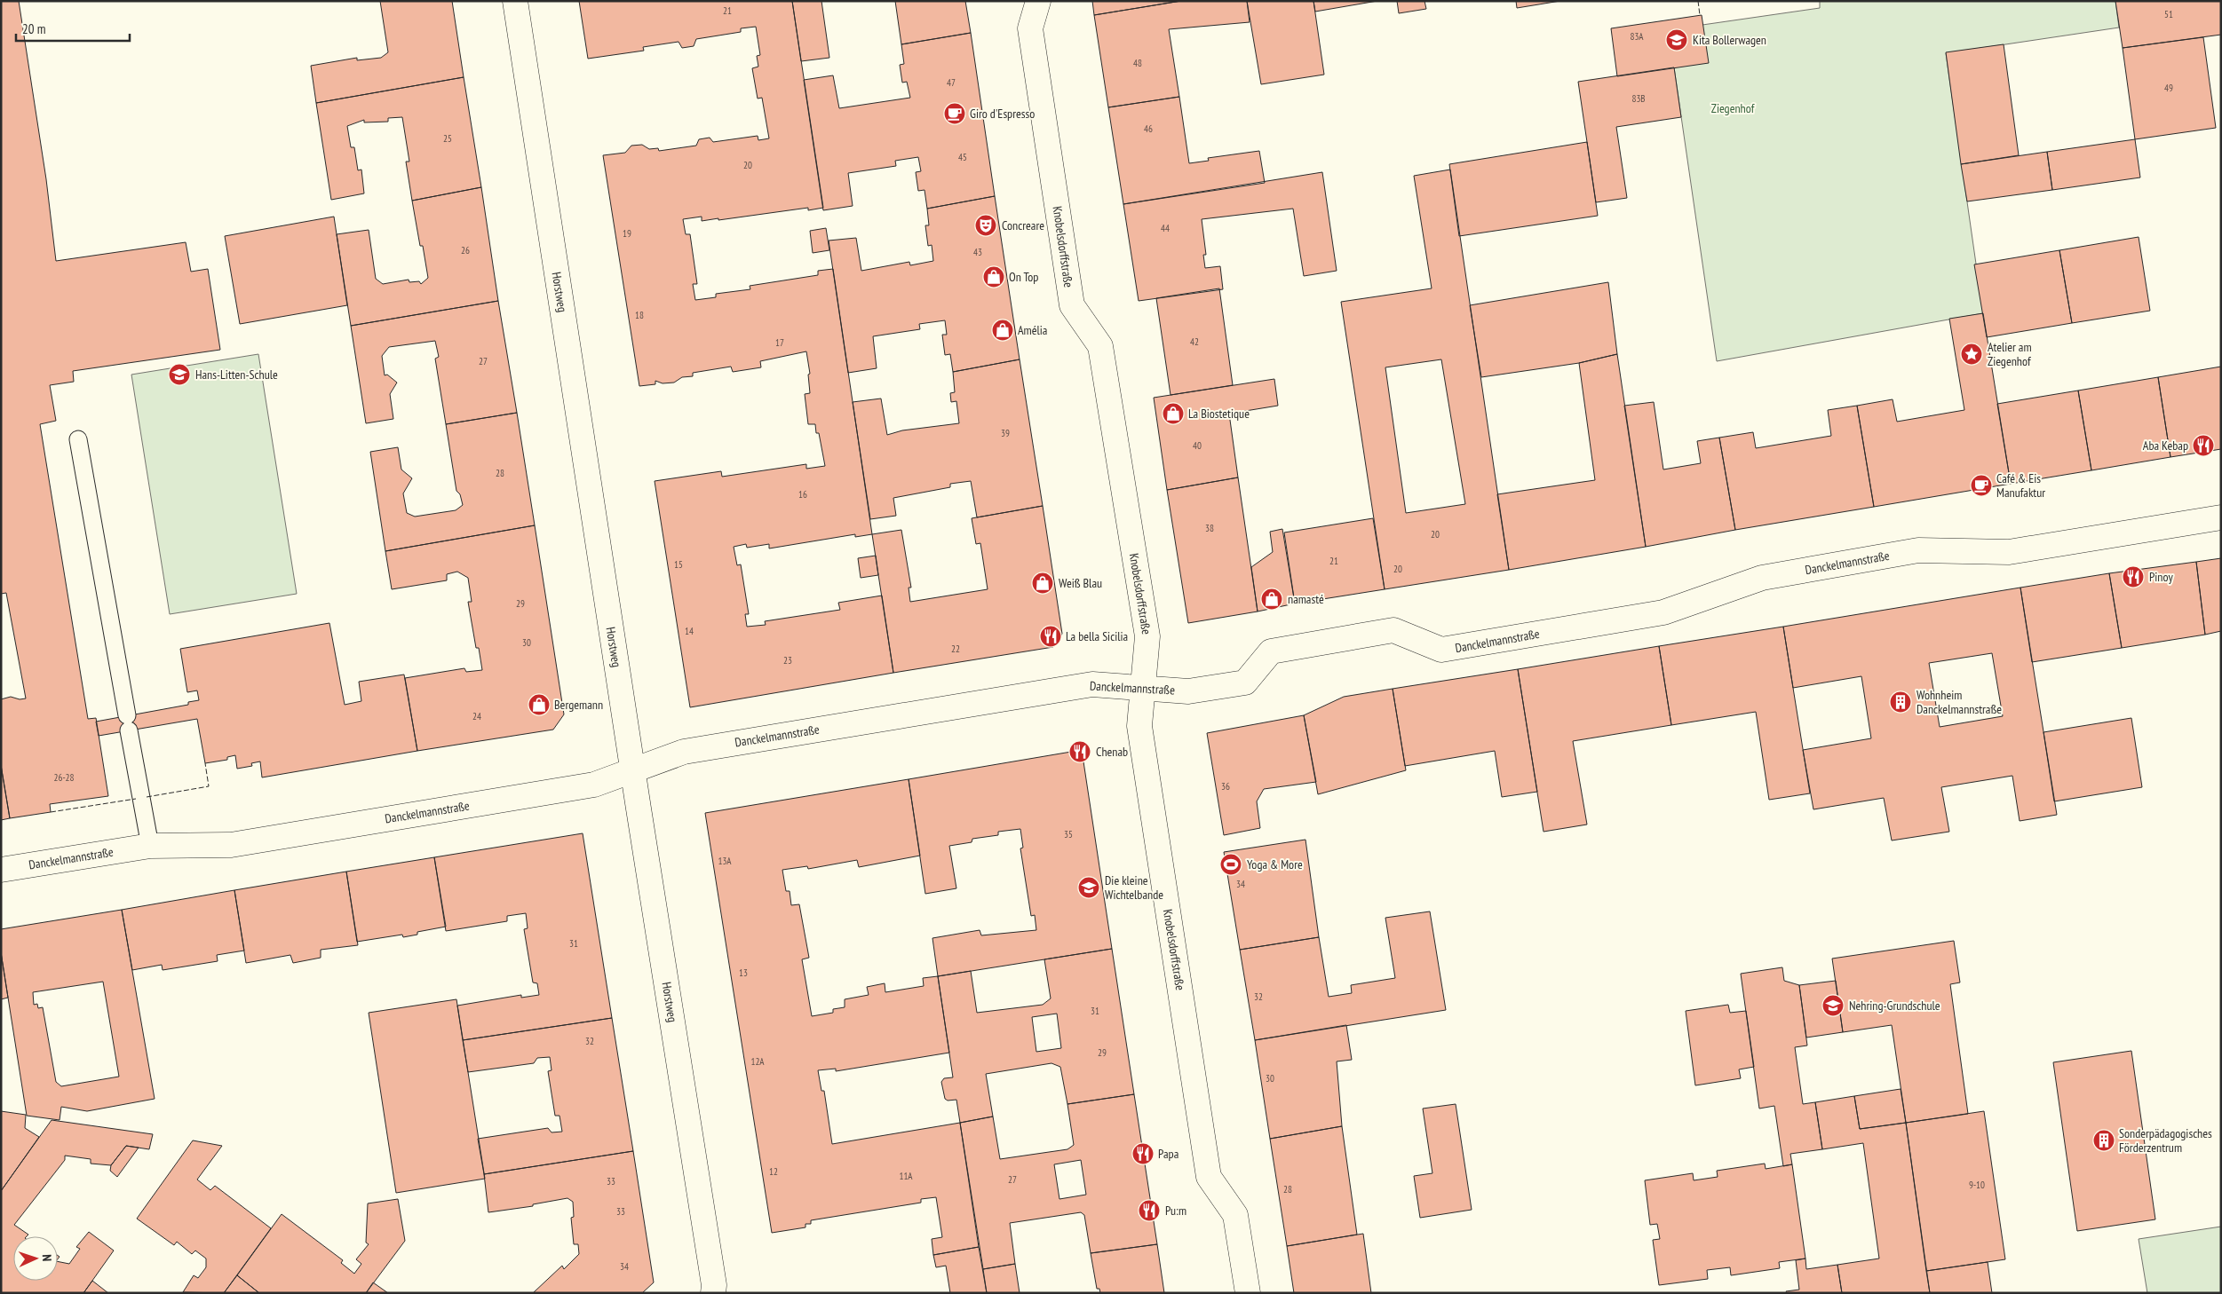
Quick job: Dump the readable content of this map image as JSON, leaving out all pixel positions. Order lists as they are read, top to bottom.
{
  "streets": {
    "street": ["Knobelsdorffstraße", "Horstweg", "Danckelmannstraße"]
  },
  "crossings": [
    ["Knobelsdorffstraße", "Danckelmannstraße"],
    ["Horstweg", "Danckelmannstraße"]
  ],
  "parks": ["Ziegenhof"],
  "places": {
    "school or university": [
      "Kita Bollerwagen",
      "Hans-Litten-Schule",
      "Die kleine Wichtelbande",
      "Nehring-Grundschule"
    ],
    "cafe": ["Giro d'Espresso", "Café & Eis Manufaktur"],
    "theatre": ["Concreare"],
    "shop": [
      "On Top",
      "Amélia",
      "La Biostetique",
      "Weiß Blau",
      "namasté",
      "Bergemann"
    ],
    "place": ["Atelier am Ziegenhof"],
    "restaurant": [
      "Aba Kebap",
      "Pinoy",
      "La bella Sicilia",
      "Chenab",
      "Papa",
      "Pu:m"
    ],
    "building": ["Wohnheim Danckelmannstraße", "Sonderpädagogisches Förderzentrum"],
    "sports": ["Yoga & More"]
  },
  "house_numbers": [
    "21",
    "51",
    "83A",
    "48",
    "47",
    "49",
    "83B",
    "46",
    "25",
    "45",
    "20",
    "44",
    "19",
    "26",
    "43",
    "18",
    "42",
    "17",
    "27",
    "39",
    "40",
    "28",
    "16",
    "38",
    "20",
    "21",
    "15",
    "20",
    "29",
    "14",
    "30",
    "22",
    "23",
    "24",
    "26-28",
    "36",
    "35",
    "13A",
    "34",
    "31",
    "13",
    "32",
    "31",
    "32",
    "29",
    "12A",
    "30",
    "12",
    "11A",
    "27",
    "33",
    "9-10",
    "28",
    "33",
    "34"
  ],
  "scale_bar": "20 m",
  "north": "right"
}
